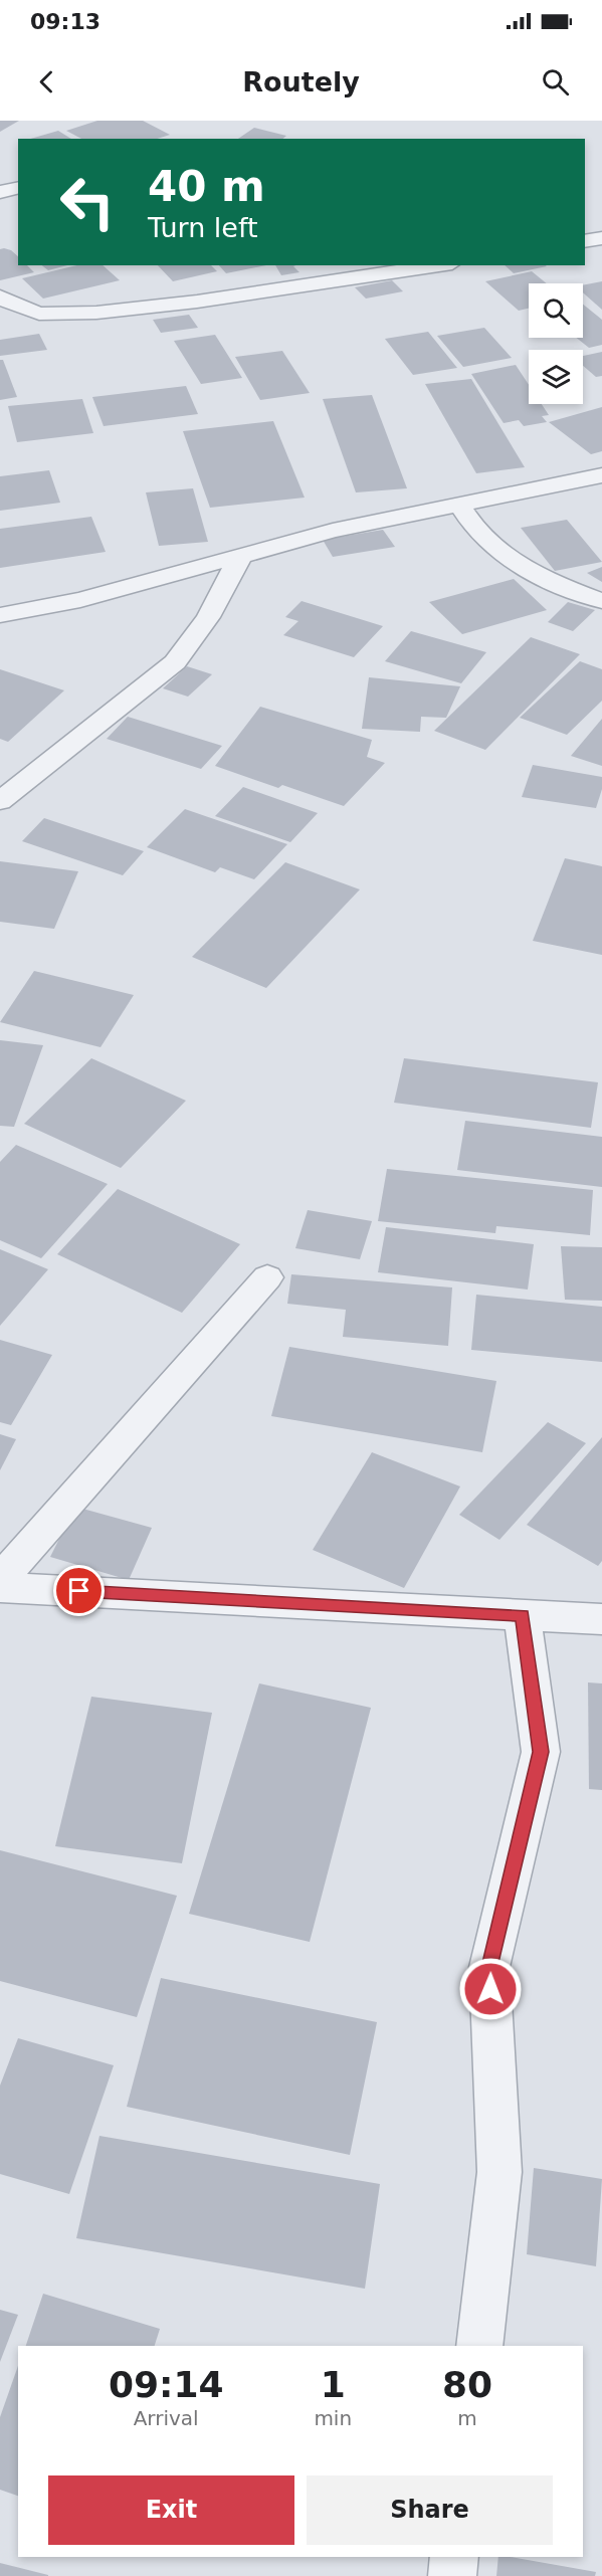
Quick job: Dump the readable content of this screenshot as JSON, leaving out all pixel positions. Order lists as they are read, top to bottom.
{
  "page": {
    "status": "09:13",
    "header": "Routely",
    "turn": ["40 m", "Turn left"],
    "eta": [
      "09:14",
      "Arrival",
      "1",
      "min",
      "80",
      "m"
    ],
    "buttons": ["Exit", "Share"]
  }
}
